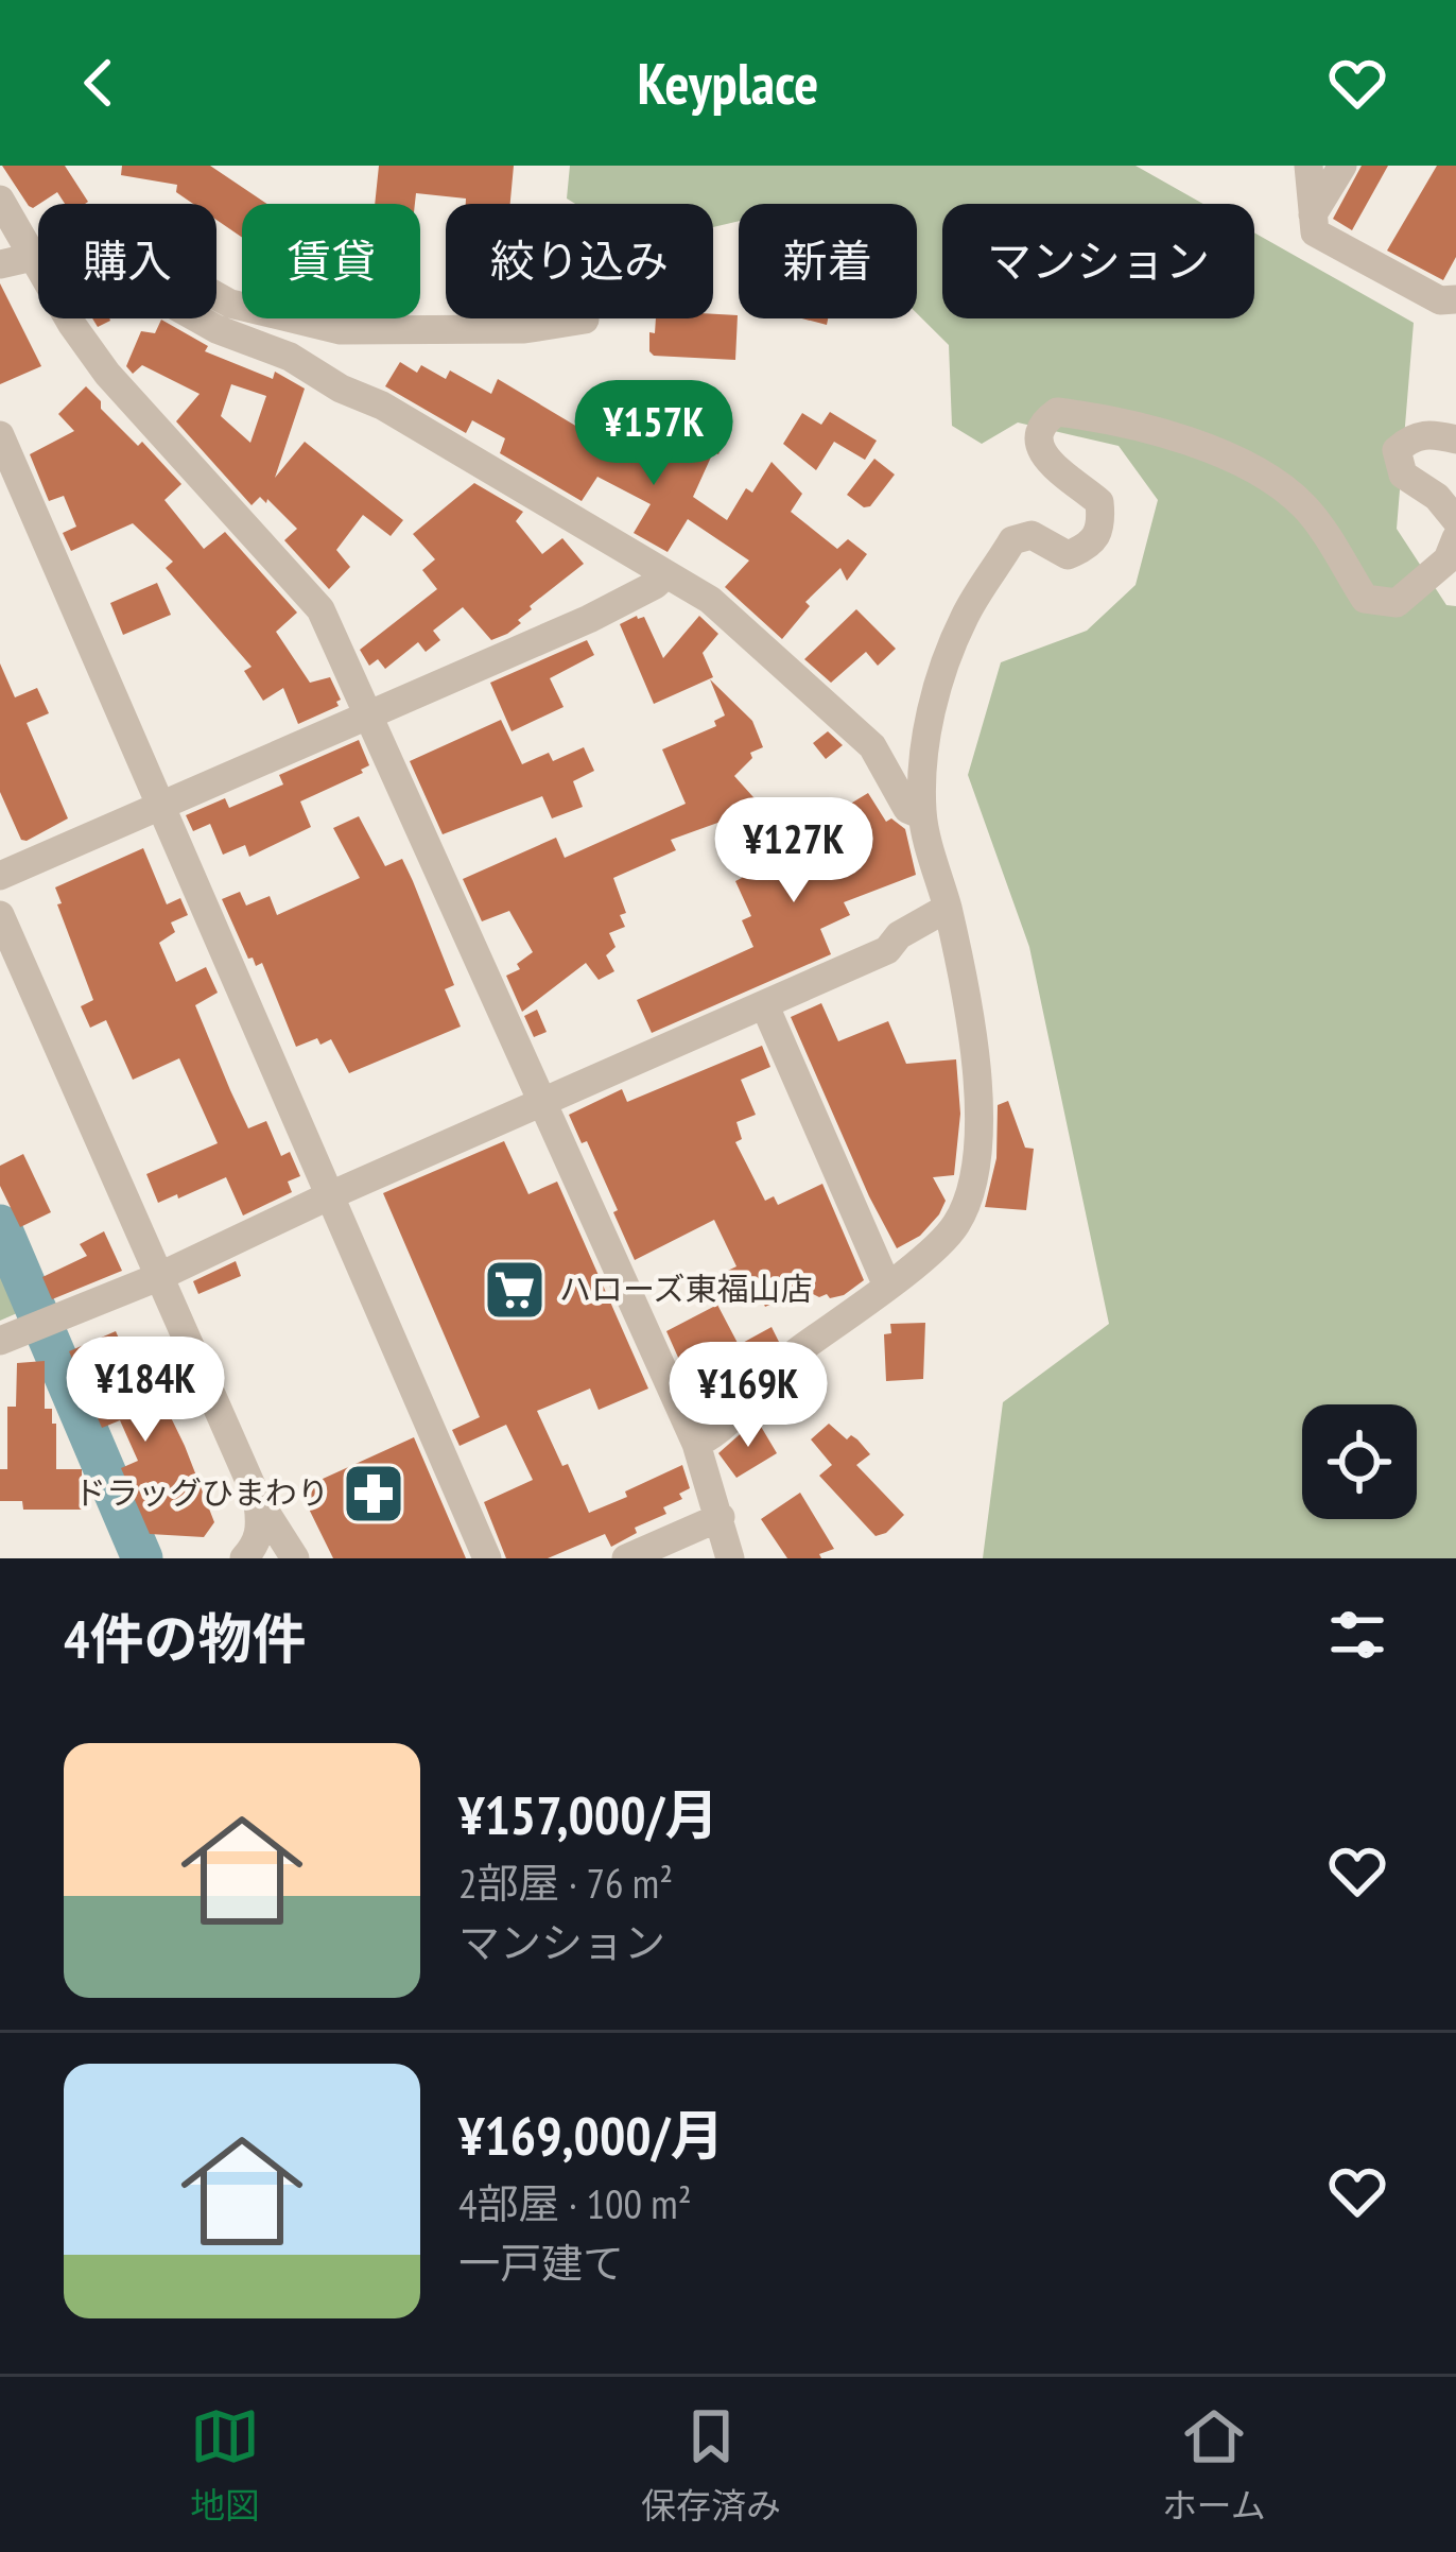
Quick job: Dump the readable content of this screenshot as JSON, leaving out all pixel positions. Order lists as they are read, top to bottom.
{
  "places": {
    "supermarket": ["ハローズ東福山店"],
    "pharmacy": ["ドラッグひまわり"]
  },
  "page": {
    "header": "Keyplace",
    "chip": [
      "購入",
      "賃貸",
      "絞り込み",
      "新着",
      "マンション"
    ],
    "price": [
      "¥157K",
      "¥127K",
      "¥184K",
      "¥169K"
    ],
    "heading": "4件の物件",
    "list": [
      {
        "name": "¥157,000/月",
        "note": "2部屋 · 76 m² · マンション"
      },
      {
        "name": "¥169,000/月",
        "note": "4部屋 · 100 m² · 一戸建て"
      }
    ],
    "tabs": ["地図", "保存済み", "ホーム"]
  }
}
